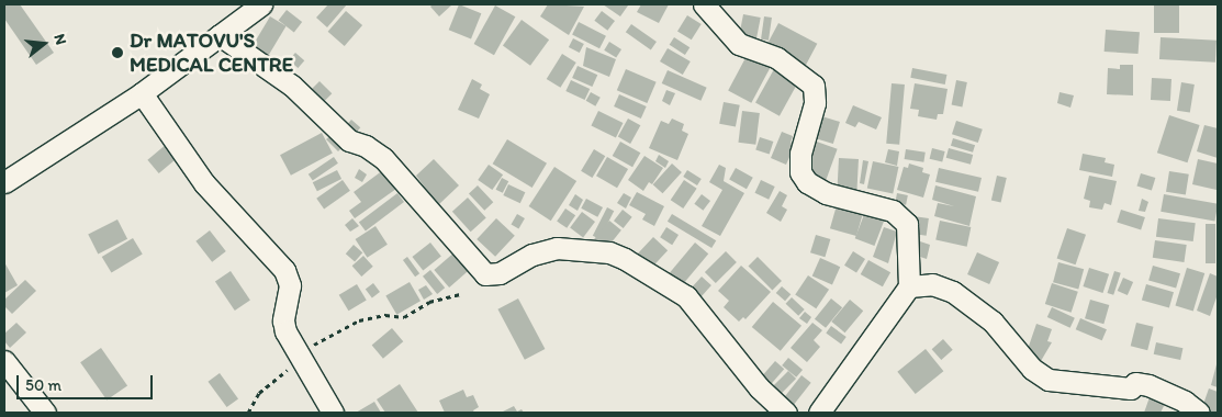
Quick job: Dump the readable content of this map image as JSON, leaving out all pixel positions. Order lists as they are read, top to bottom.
{
  "places": ["Dr MATOVU'S MEDICAL CENTRE"],
  "scale_bar": "50 m",
  "north": "right"
}
